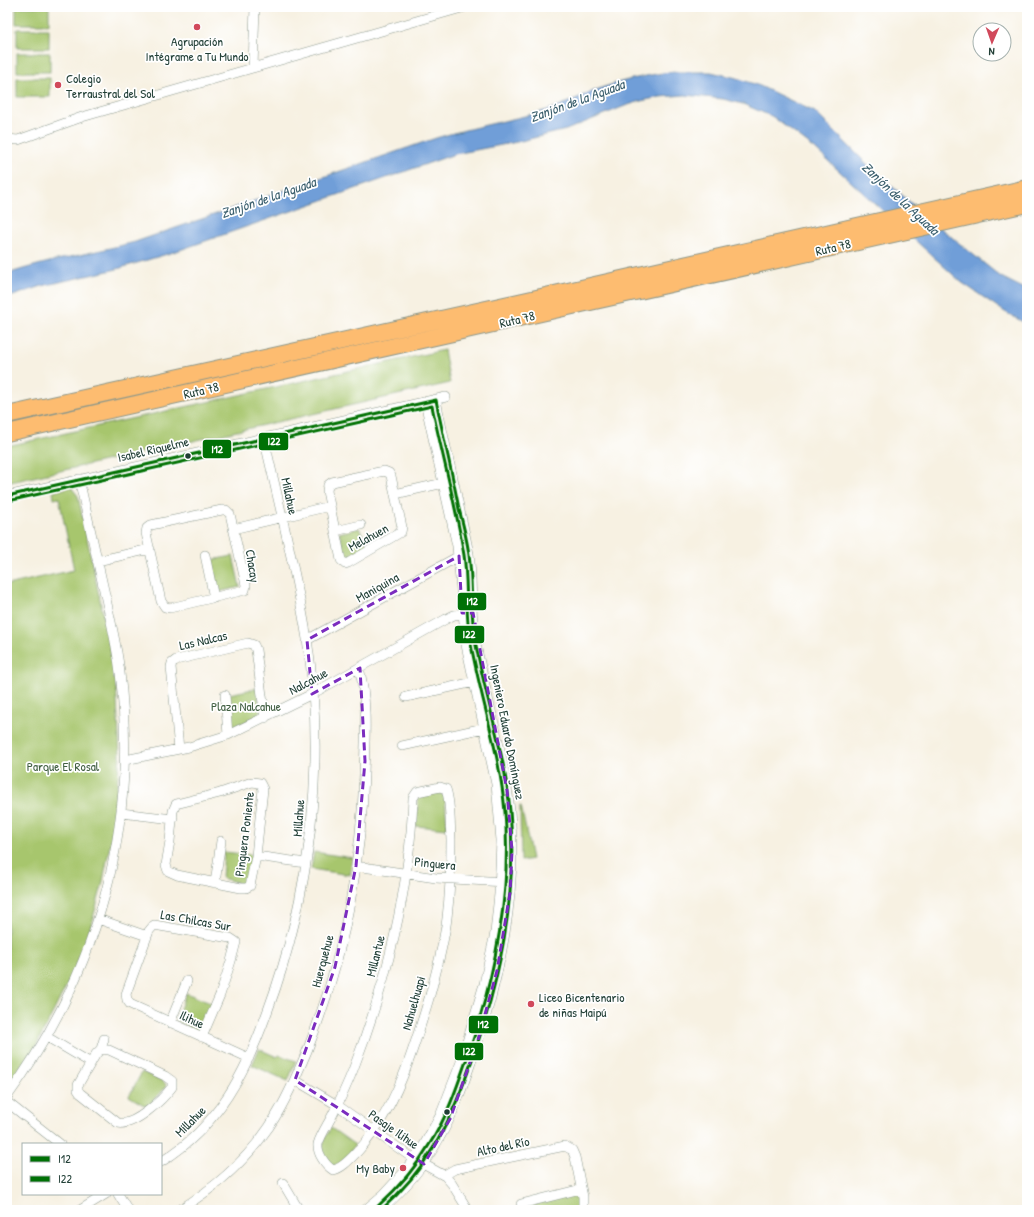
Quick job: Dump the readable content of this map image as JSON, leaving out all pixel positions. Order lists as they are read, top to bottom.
{
  "streets": {
    "highway": ["Ruta 78"],
    "street": [
      "Isabel Riquelme",
      "Millahue",
      "Melahuen",
      "Chacay",
      "Maniquina",
      "Las Nalcas",
      "Nalcahue",
      "Ingeniero Eduardo Domínguez",
      "Pinguera Poniente",
      "Pinguera",
      "Las Chilcas Sur",
      "Millantue",
      "Huerquehue",
      "Nahuelhuapi",
      "Ilihue",
      "Pasaje Ilihue",
      "Alto del Río"
    ]
  },
  "crossings": [
    ["Isabel Riquelme", "Millahue"],
    ["Isabel Riquelme", "Ingeniero Eduardo Domínguez"],
    ["Millahue", "Maniquina"],
    ["Millahue", "Nalcahue"],
    ["Millahue", "Ilihue"],
    ["Maniquina", "Ingeniero Eduardo Domínguez"],
    ["Las Nalcas", "Nalcahue"],
    ["Nalcahue", "Ingeniero Eduardo Domínguez"],
    ["Nalcahue", "Huerquehue"],
    ["Ingeniero Eduardo Domínguez", "Pinguera"],
    ["Ingeniero Eduardo Domínguez", "Pasaje Ilihue"],
    ["Pinguera", "Millantue"],
    ["Pinguera", "Huerquehue"],
    ["Pinguera", "Nahuelhuapi"],
    ["Las Chilcas Sur", "Ilihue"],
    ["Millantue", "Nahuelhuapi"],
    ["Millantue", "Pasaje Ilihue"],
    ["Huerquehue", "Pasaje Ilihue"],
    ["Nahuelhuapi", "Pasaje Ilihue"],
    ["Pasaje Ilihue", "Alto del Río"]
  ],
  "water": ["Zanjón de la Aguada"],
  "parks": ["Plaza Nalcahue", "Parque El Rosal"],
  "places": [
    "Agrupación Intégrame a Tu Mundo",
    "Colegio Terraustral del Sol",
    "Liceo Bicentenario de niñas Maipú",
    "My Baby"
  ],
  "lines": ["transit line I12", "transit line I22"],
  "legend": ["I12", "I22"],
  "north": "bottom"
}
